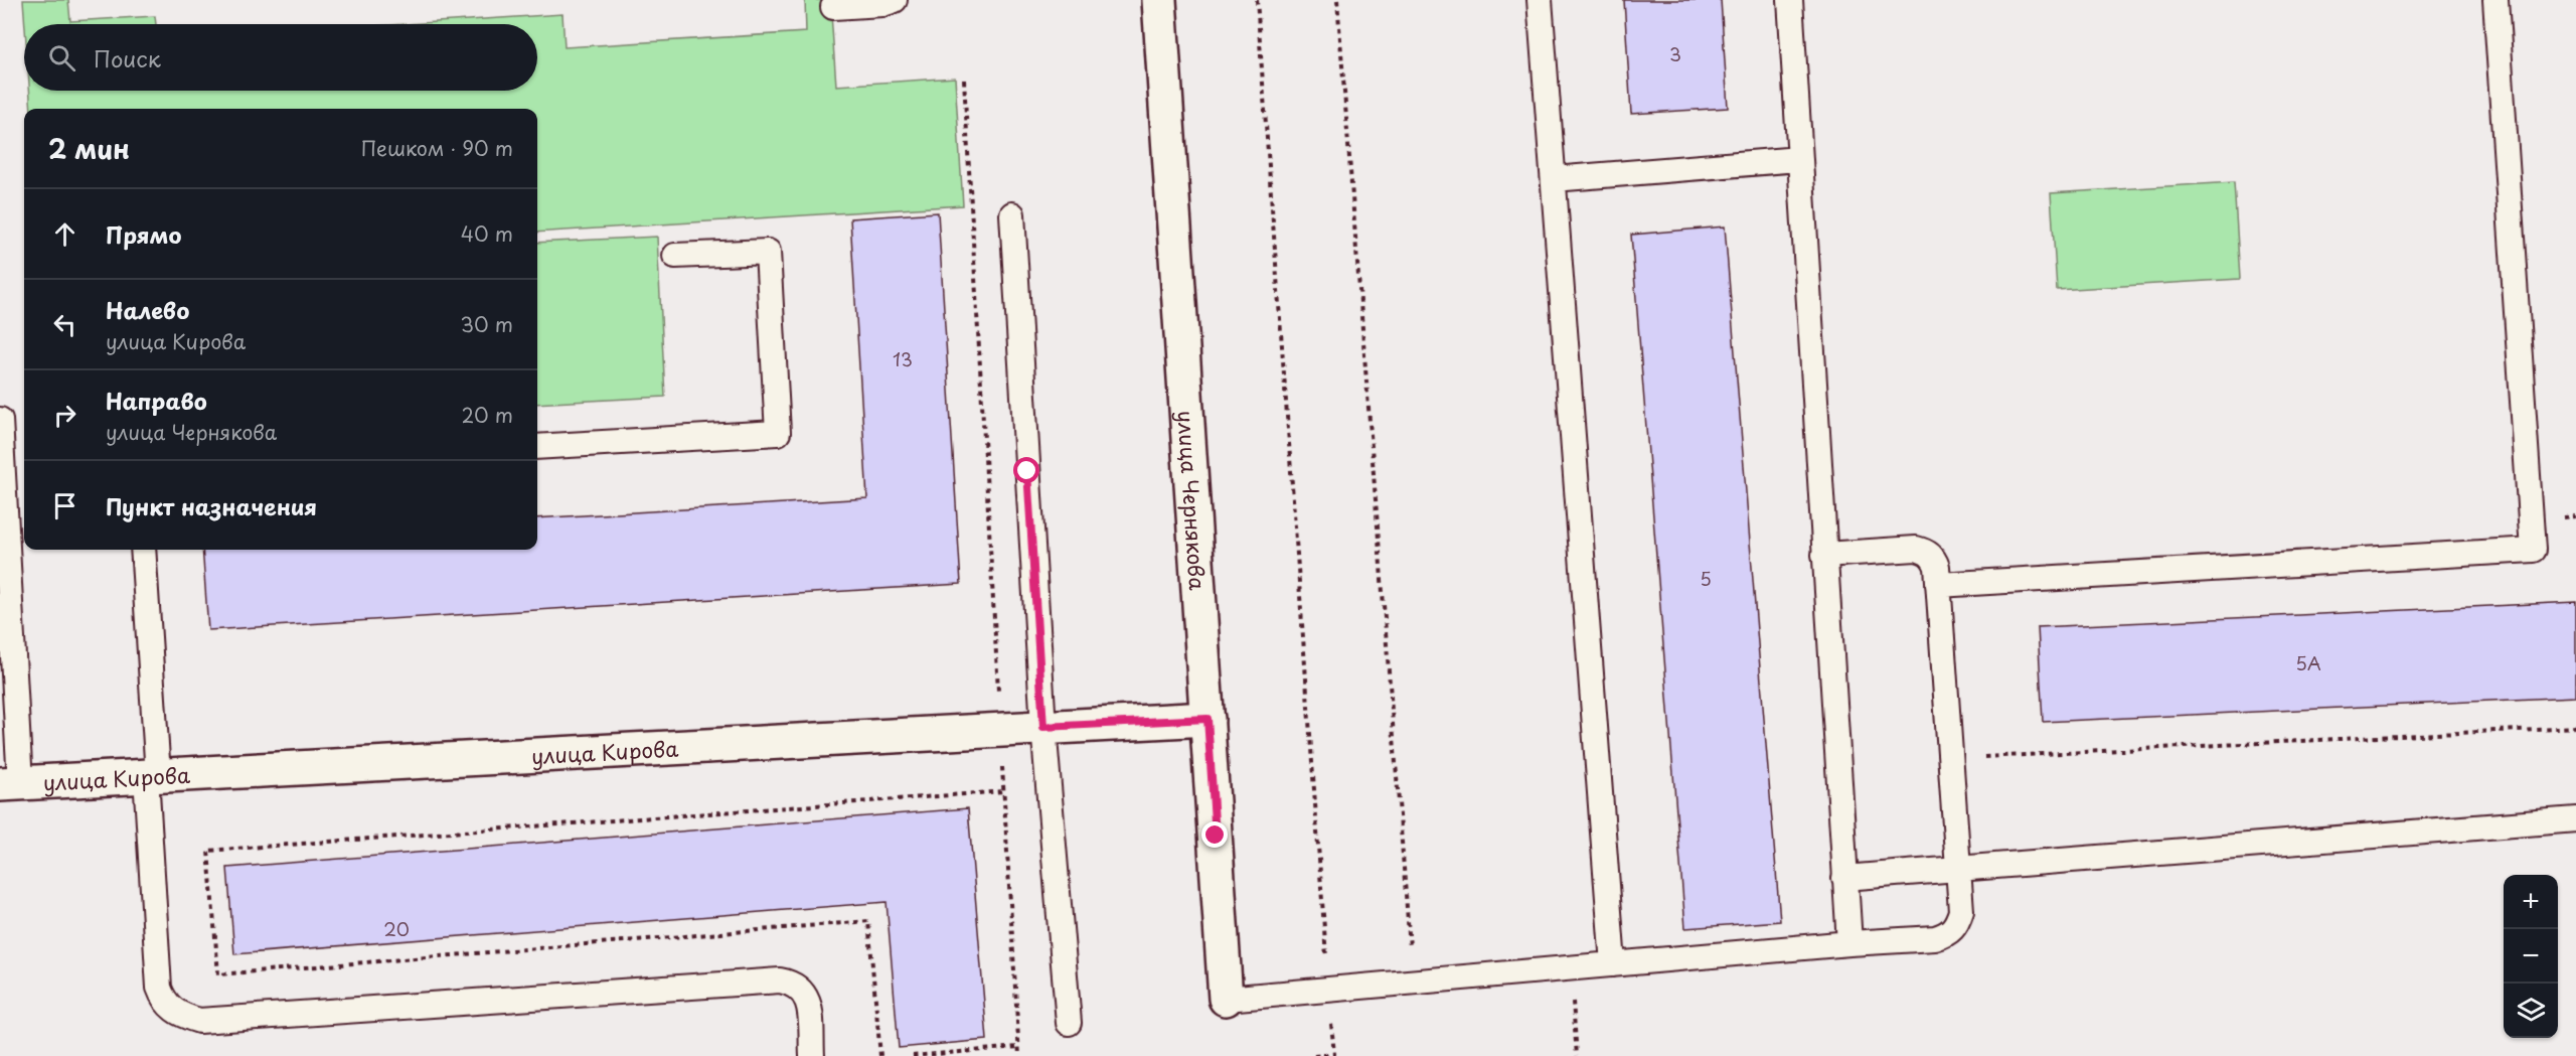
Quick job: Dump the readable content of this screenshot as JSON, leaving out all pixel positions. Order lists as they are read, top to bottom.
{
  "streets": {
    "street": ["улица Чернякова", "улица Кирова"]
  },
  "crossings": [
    ["улица Чернякова", "улица Кирова"]
  ],
  "house_numbers": [
    "3",
    "13",
    "5",
    "5А",
    "20"
  ],
  "page": {
    "search": "Поиск",
    "heading": ["2 мин", "Пешком · 90 m"],
    "list": [
      ["Прямо", "40 m"],
      ["Налево", "улица Кирова", "30 m"],
      ["Направо", "улица Чернякова", "20 m"],
      "Пункт назначения"
    ],
    "map_buttons": ["+", "−"]
  }
}
